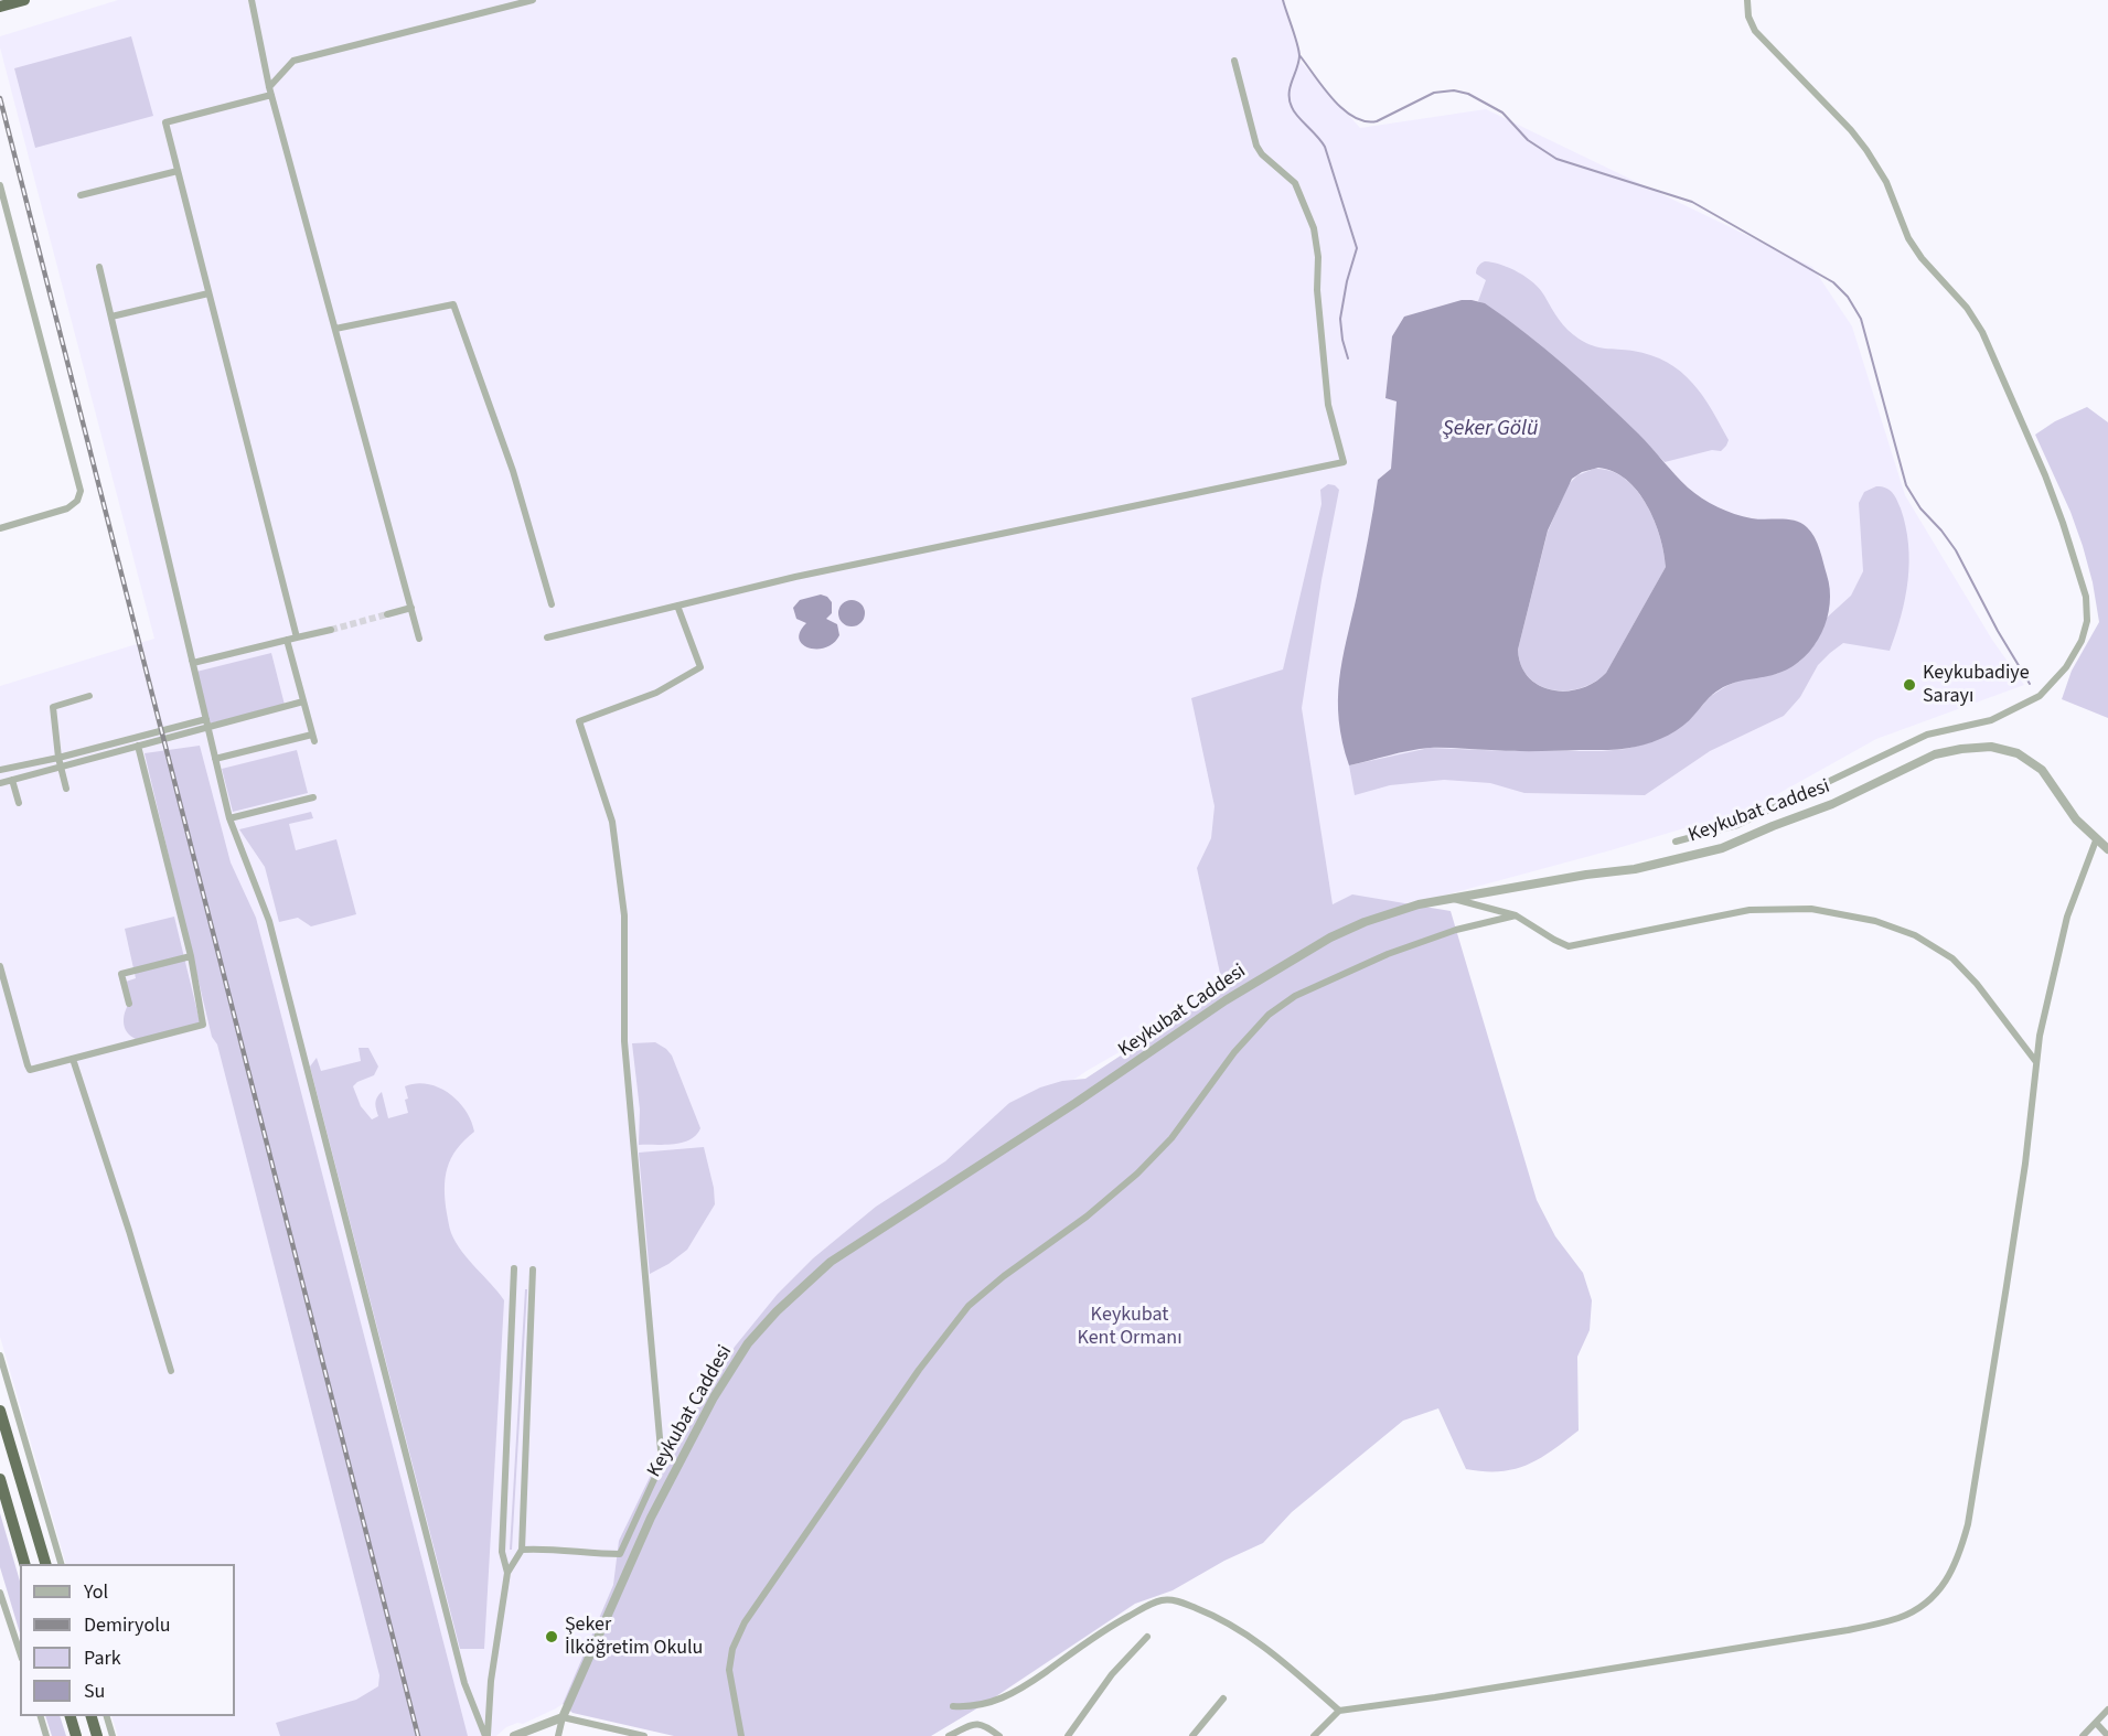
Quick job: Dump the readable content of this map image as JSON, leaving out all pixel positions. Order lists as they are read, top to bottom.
{
  "streets": {
    "street": ["Keykubat Caddesi"]
  },
  "water": ["Şeker Gölü"],
  "parks": ["Keykubat Kent Ormanı"],
  "places": ["Keykubadiye Sarayı", "Şeker İlköğretim Okulu"],
  "legend": [
    "Yol",
    "Demiryolu",
    "Park",
    "Su"
  ]
}
